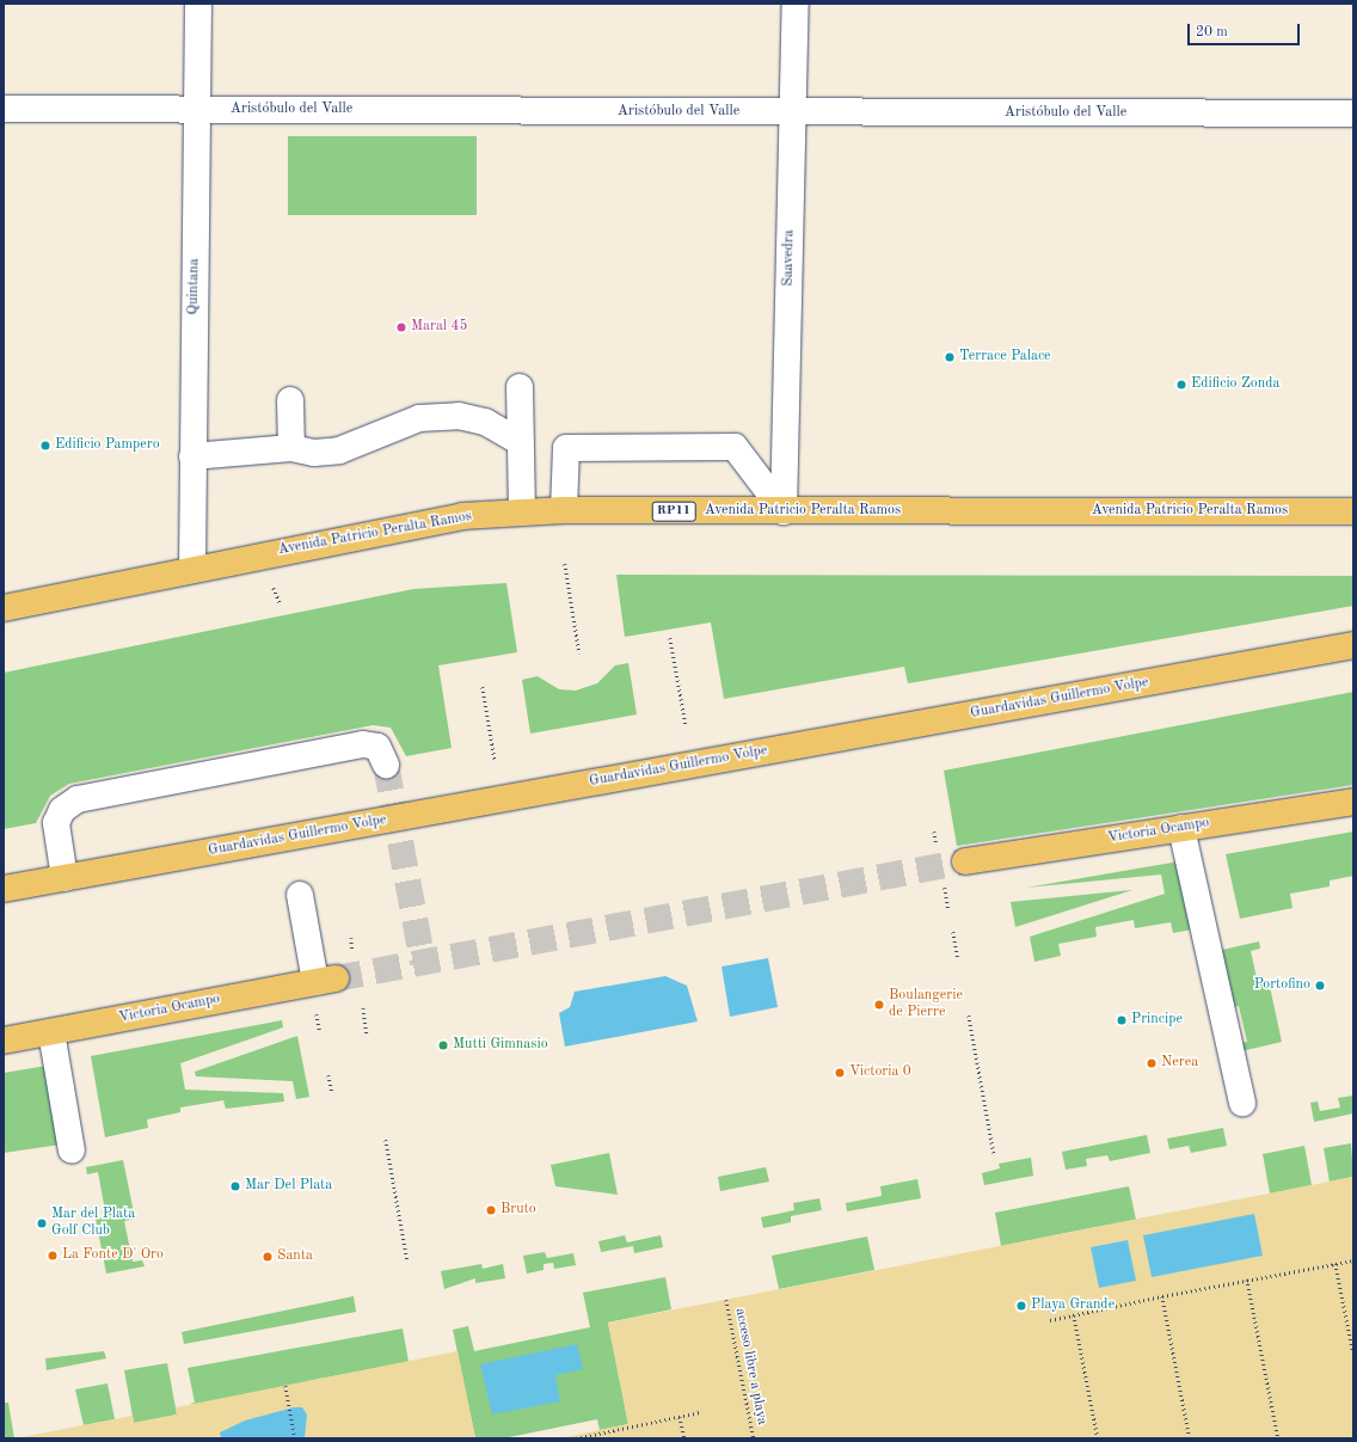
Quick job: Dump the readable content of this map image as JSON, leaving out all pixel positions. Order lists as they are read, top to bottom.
{
  "streets": {
    "main road": [
      "RP11",
      "Avenida Patricio Peralta Ramos",
      "Guardavidas Guillermo Volpe",
      "Victoria Ocampo"
    ],
    "street": ["Aristóbulo del Valle", "Saavedra", "Quintana"],
    "path": ["acceso libre a playa"]
  },
  "crossings": [
    ["Aristóbulo del Valle", "Saavedra"],
    ["Aristóbulo del Valle", "Quintana"],
    ["Saavedra", "Avenida Patricio Peralta Ramos"],
    ["Quintana", "Avenida Patricio Peralta Ramos"]
  ],
  "places": [
    "Maral 45",
    "Terrace Palace",
    "Edificio Zonda",
    "Edificio Pampero",
    "Portofino",
    "Boulangerie de Pierre",
    "Principe",
    "Mutti Gimnasio",
    "Nerea",
    "Victoria 0",
    "Mar Del Plata",
    "Bruto",
    "Mar del Plata Golf Club",
    "La Fonte D' Oro",
    "Santa",
    "Playa Grande"
  ],
  "scale_bar": "20 m"
}
